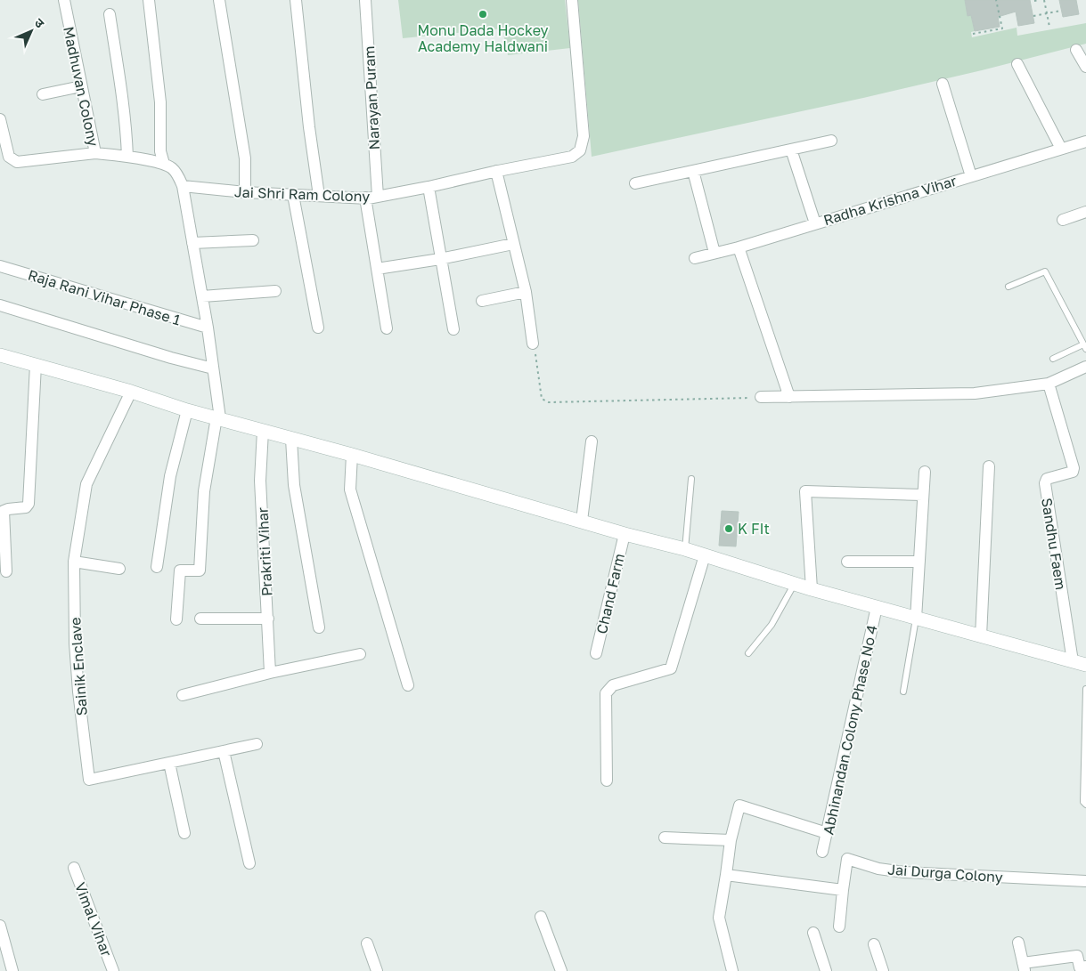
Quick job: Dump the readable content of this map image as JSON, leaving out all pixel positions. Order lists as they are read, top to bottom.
{
  "streets": {
    "street": [
      "Madhuvan Colony",
      "Narayan Puram",
      "Jai Shri Ram Colony",
      "Radha Krishna Vihar",
      "Raja Rani Vihar Phase 1",
      "Sandhu Faem",
      "Prakriti Vihar",
      "Chand Farm",
      "Sainik Enclave",
      "Abhinandan Colony Phase No 4",
      "Jai Durga Colony",
      "Vimal Vihar"
    ]
  },
  "crossings": [
    ["Narayan Puram", "Jai Shri Ram Colony"]
  ],
  "places": ["Monu Dada Hockey Academy Haldwani", "K FIt"],
  "north": "top right"
}
